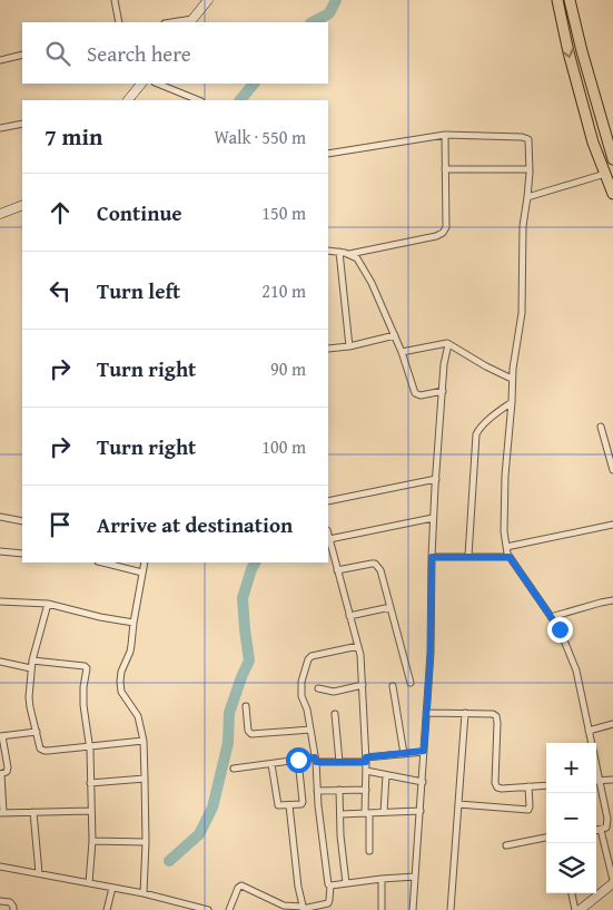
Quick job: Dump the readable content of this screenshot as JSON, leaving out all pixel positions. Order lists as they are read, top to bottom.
{
  "page": {
    "search": "Search here",
    "heading": ["7 min", "Walk · 550 m"],
    "list": [
      ["Continue", "150 m"],
      ["Turn left", "210 m"],
      ["Turn right", "90 m"],
      ["Turn right", "100 m"],
      "Arrive at destination"
    ],
    "map_buttons": ["+", "−"]
  }
}
